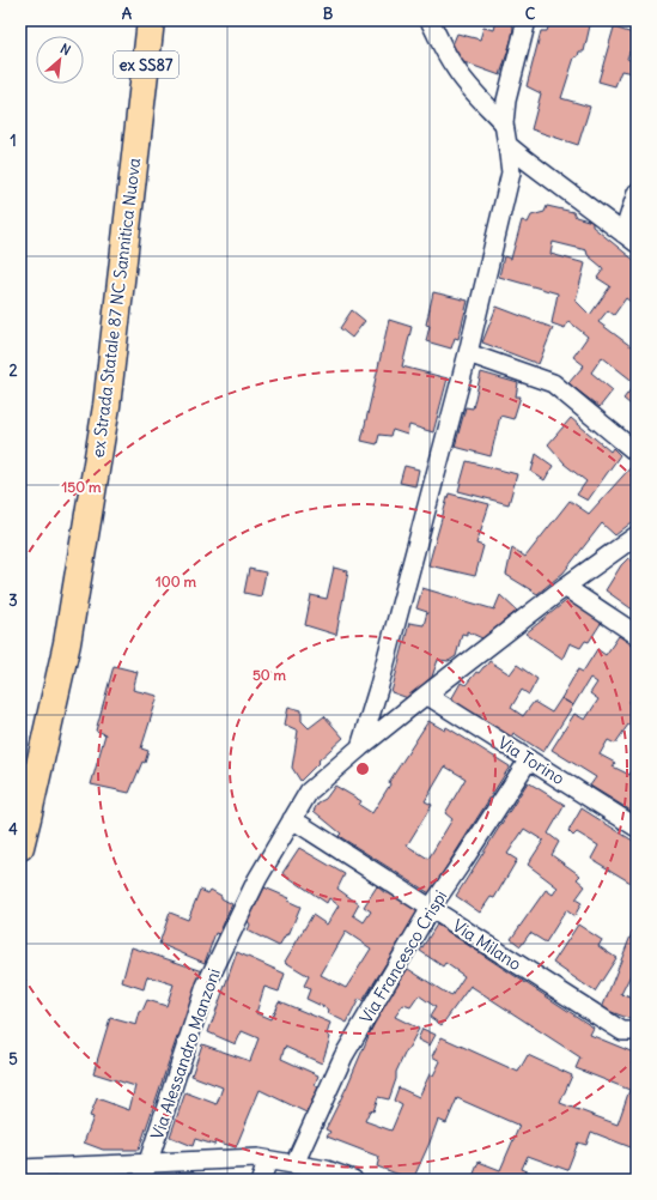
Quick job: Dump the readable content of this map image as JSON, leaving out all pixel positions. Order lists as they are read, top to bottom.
{
  "streets": {
    "highway": ["ex SS87", "ex Strada Statale 87 NC Sannitica Nuova"],
    "street": [
      "Via Torino",
      "Via Milano",
      "Via Francesco Crispi",
      "Via Alessandro Manzoni"
    ]
  },
  "crossings": [
    ["Via Torino", "Via Francesco Crispi"],
    ["Via Torino", "Via Alessandro Manzoni"],
    ["Via Milano", "Via Francesco Crispi"],
    ["Via Milano", "Via Alessandro Manzoni"]
  ],
  "north": "top right",
  "grid": {
    "columns": ["A", "B", "C"],
    "rows": [
      "1",
      "2",
      "3",
      "4",
      "5"
    ]
  },
  "rings": ["150 m", "100 m", "50 m"]
}
